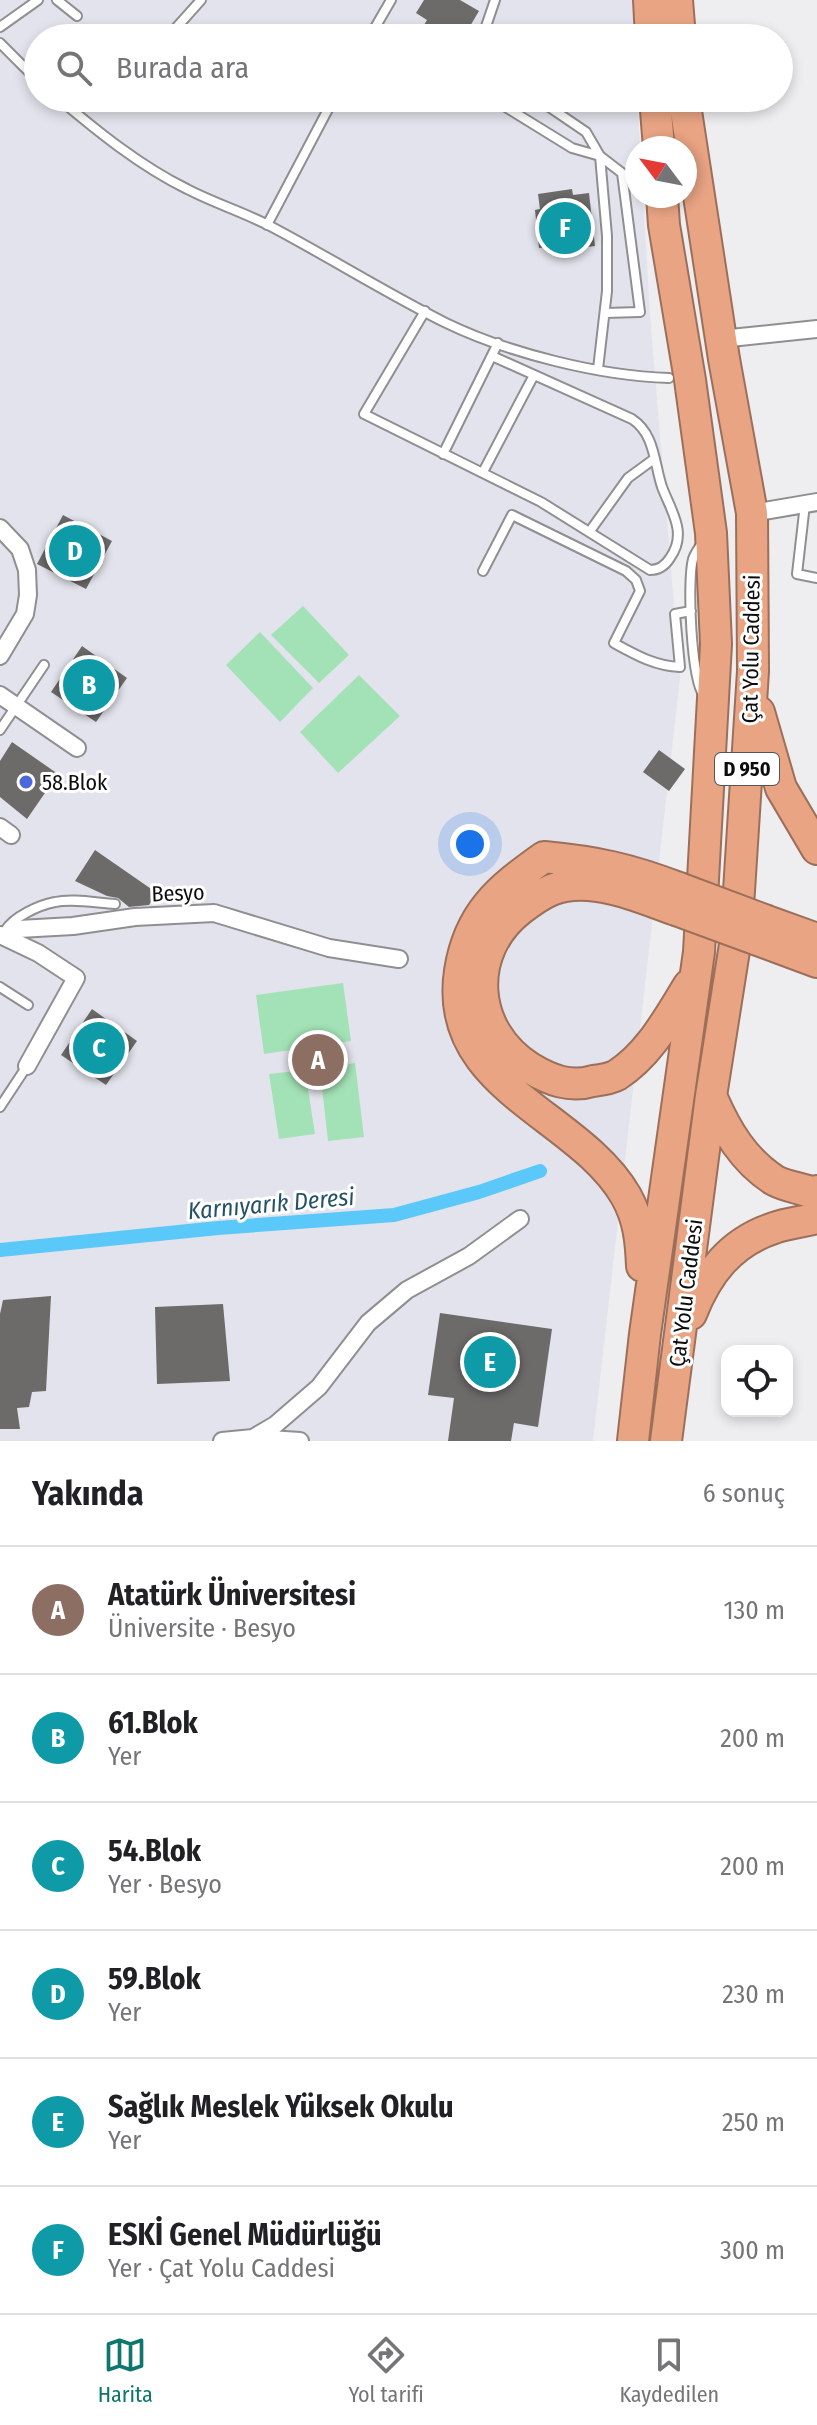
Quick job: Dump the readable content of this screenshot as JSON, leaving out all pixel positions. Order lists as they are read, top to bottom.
{
  "streets": {
    "highway": ["Çat Yolu Caddesi", "D 950"],
    "street": ["Besyo"]
  },
  "water": ["Karnıyarık Deresi"],
  "places": ["58.Blok"],
  "north": "top left",
  "page": {
    "search": "Burada ara",
    "pins": [
      "F",
      "D",
      "B",
      "C",
      "A",
      "E"
    ],
    "heading": ["Yakında", "6 sonuç"],
    "list": [
      {
        "mark": "A",
        "name": "Atatürk Üniversitesi",
        "note": "Üniversite · Besyo",
        "value": "130 m"
      },
      {
        "mark": "B",
        "name": "61.Blok",
        "note": "Yer",
        "value": "200 m"
      },
      {
        "mark": "C",
        "name": "54.Blok",
        "note": "Yer · Besyo",
        "value": "200 m"
      },
      {
        "mark": "D",
        "name": "59.Blok",
        "note": "Yer",
        "value": "230 m"
      },
      {
        "mark": "E",
        "name": "Sağlık Meslek Yüksek Okulu",
        "note": "Yer",
        "value": "250 m"
      },
      {
        "mark": "F",
        "name": "ESKİ Genel Müdürlüğü",
        "note": "Yer · Çat Yolu Caddesi",
        "value": "300 m"
      }
    ],
    "nav": ["Harita", "Yol tarifi", "Kaydedilen"]
  }
}
